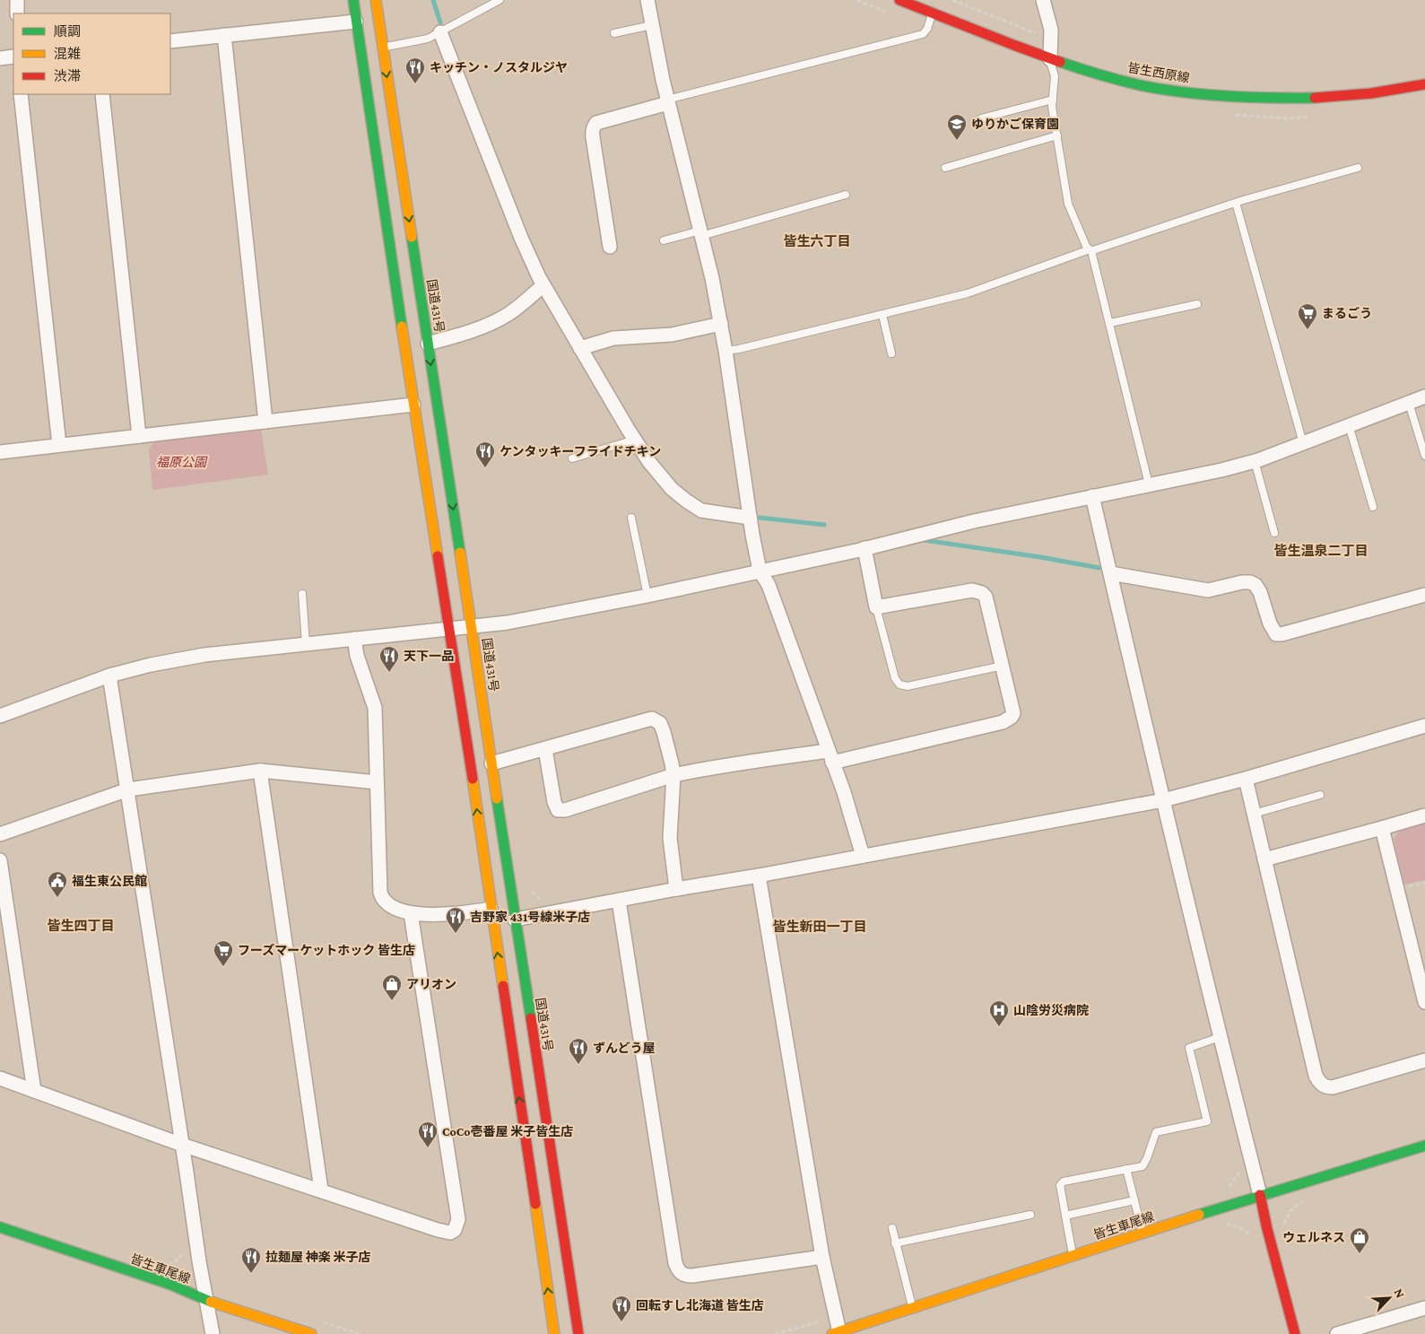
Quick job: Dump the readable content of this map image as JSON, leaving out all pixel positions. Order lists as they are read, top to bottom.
{
  "streets": {
    "main road": ["皆生西原線", "国道431号", "皆生車尾線"]
  },
  "districts": [
    "皆生六丁目",
    "皆生温泉二丁目",
    "皆生四丁目",
    "皆生新田一丁目"
  ],
  "parks": ["福原公園"],
  "places": {
    "restaurant": [
      "キッチン・ノスタルジヤ",
      "ケンタッキーフライドチキン",
      "天下一品",
      "吉野家 431号線米子店",
      "ずんどう屋",
      "CoCo壱番屋 米子皆生店",
      "拉麺屋 神楽 米子店",
      "回転すし北海道 皆生店"
    ],
    "school or university": ["ゆりかご保育園"],
    "supermarket": ["まるごう", "フーズマーケットホック 皆生店"],
    "public building": ["福生東公民館"],
    "shop": ["アリオン", "ウェルネス"],
    "hospital": ["山陰労災病院"]
  },
  "legend": ["順調", "混雑", "渋滞"],
  "north": "top right"
}
